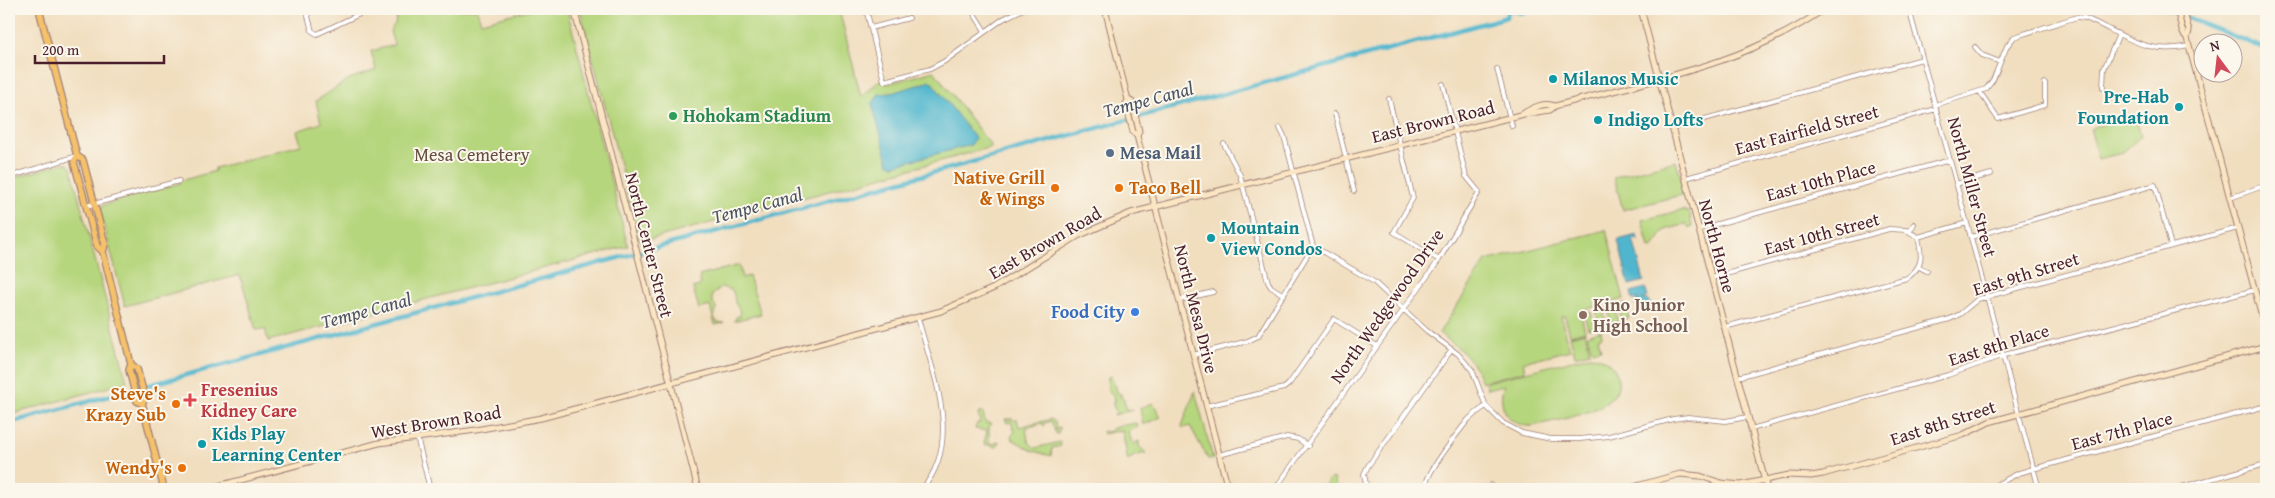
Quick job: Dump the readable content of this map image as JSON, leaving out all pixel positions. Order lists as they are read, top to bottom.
{
  "streets": {
    "main road": [
      "East Brown Road",
      "North Center Street",
      "North Horne",
      "North Mesa Drive",
      "West Brown Road",
      "East 8th Street"
    ],
    "street": [
      "East Fairfield Street",
      "East 10th Place",
      "North Miller Street",
      "East 10th Street",
      "East 9th Street",
      "North Wedgewood Drive",
      "East 8th Place",
      "East 7th Place"
    ]
  },
  "crossings": [
    ["East Brown Road", "North Center Street"],
    ["East Brown Road", "North Horne"],
    ["East Brown Road", "North Wedgewood Drive"],
    ["East Brown Road", "North Mesa Drive"],
    ["East Brown Road", "West Brown Road"],
    ["East Fairfield Street", "North Miller Street"],
    ["East Fairfield Street", "North Horne"],
    ["East 10th Place", "North Miller Street"],
    ["East 10th Place", "North Horne"],
    ["North Miller Street", "East 9th Street"],
    ["North Miller Street", "East 8th Place"],
    ["North Miller Street", "East 8th Street"],
    ["North Miller Street", "East 7th Place"],
    ["East 10th Street", "North Horne"],
    ["North Center Street", "West Brown Road"],
    ["North Horne", "East 9th Street"],
    ["North Horne", "East 8th Place"],
    ["North Horne", "East 8th Street"]
  ],
  "water": ["Tempe Canal"],
  "parks": ["Mesa Cemetery"],
  "places": {
    "other": [
      "Milanos Music",
      "Pre-Hab Foundation",
      "Hohokam Stadium",
      "Indigo Lofts",
      "Mesa Mail",
      "Native Grill & Wings",
      "Taco Bell",
      "Mountain View Condos",
      "Food City",
      "Kino Junior High School",
      "Steve's Krazy Sub",
      "Kids Play Learning Center",
      "Wendy's"
    ],
    "health": ["Fresenius Kidney Care"]
  },
  "scale_bar": "200 m",
  "north": "top"
}
